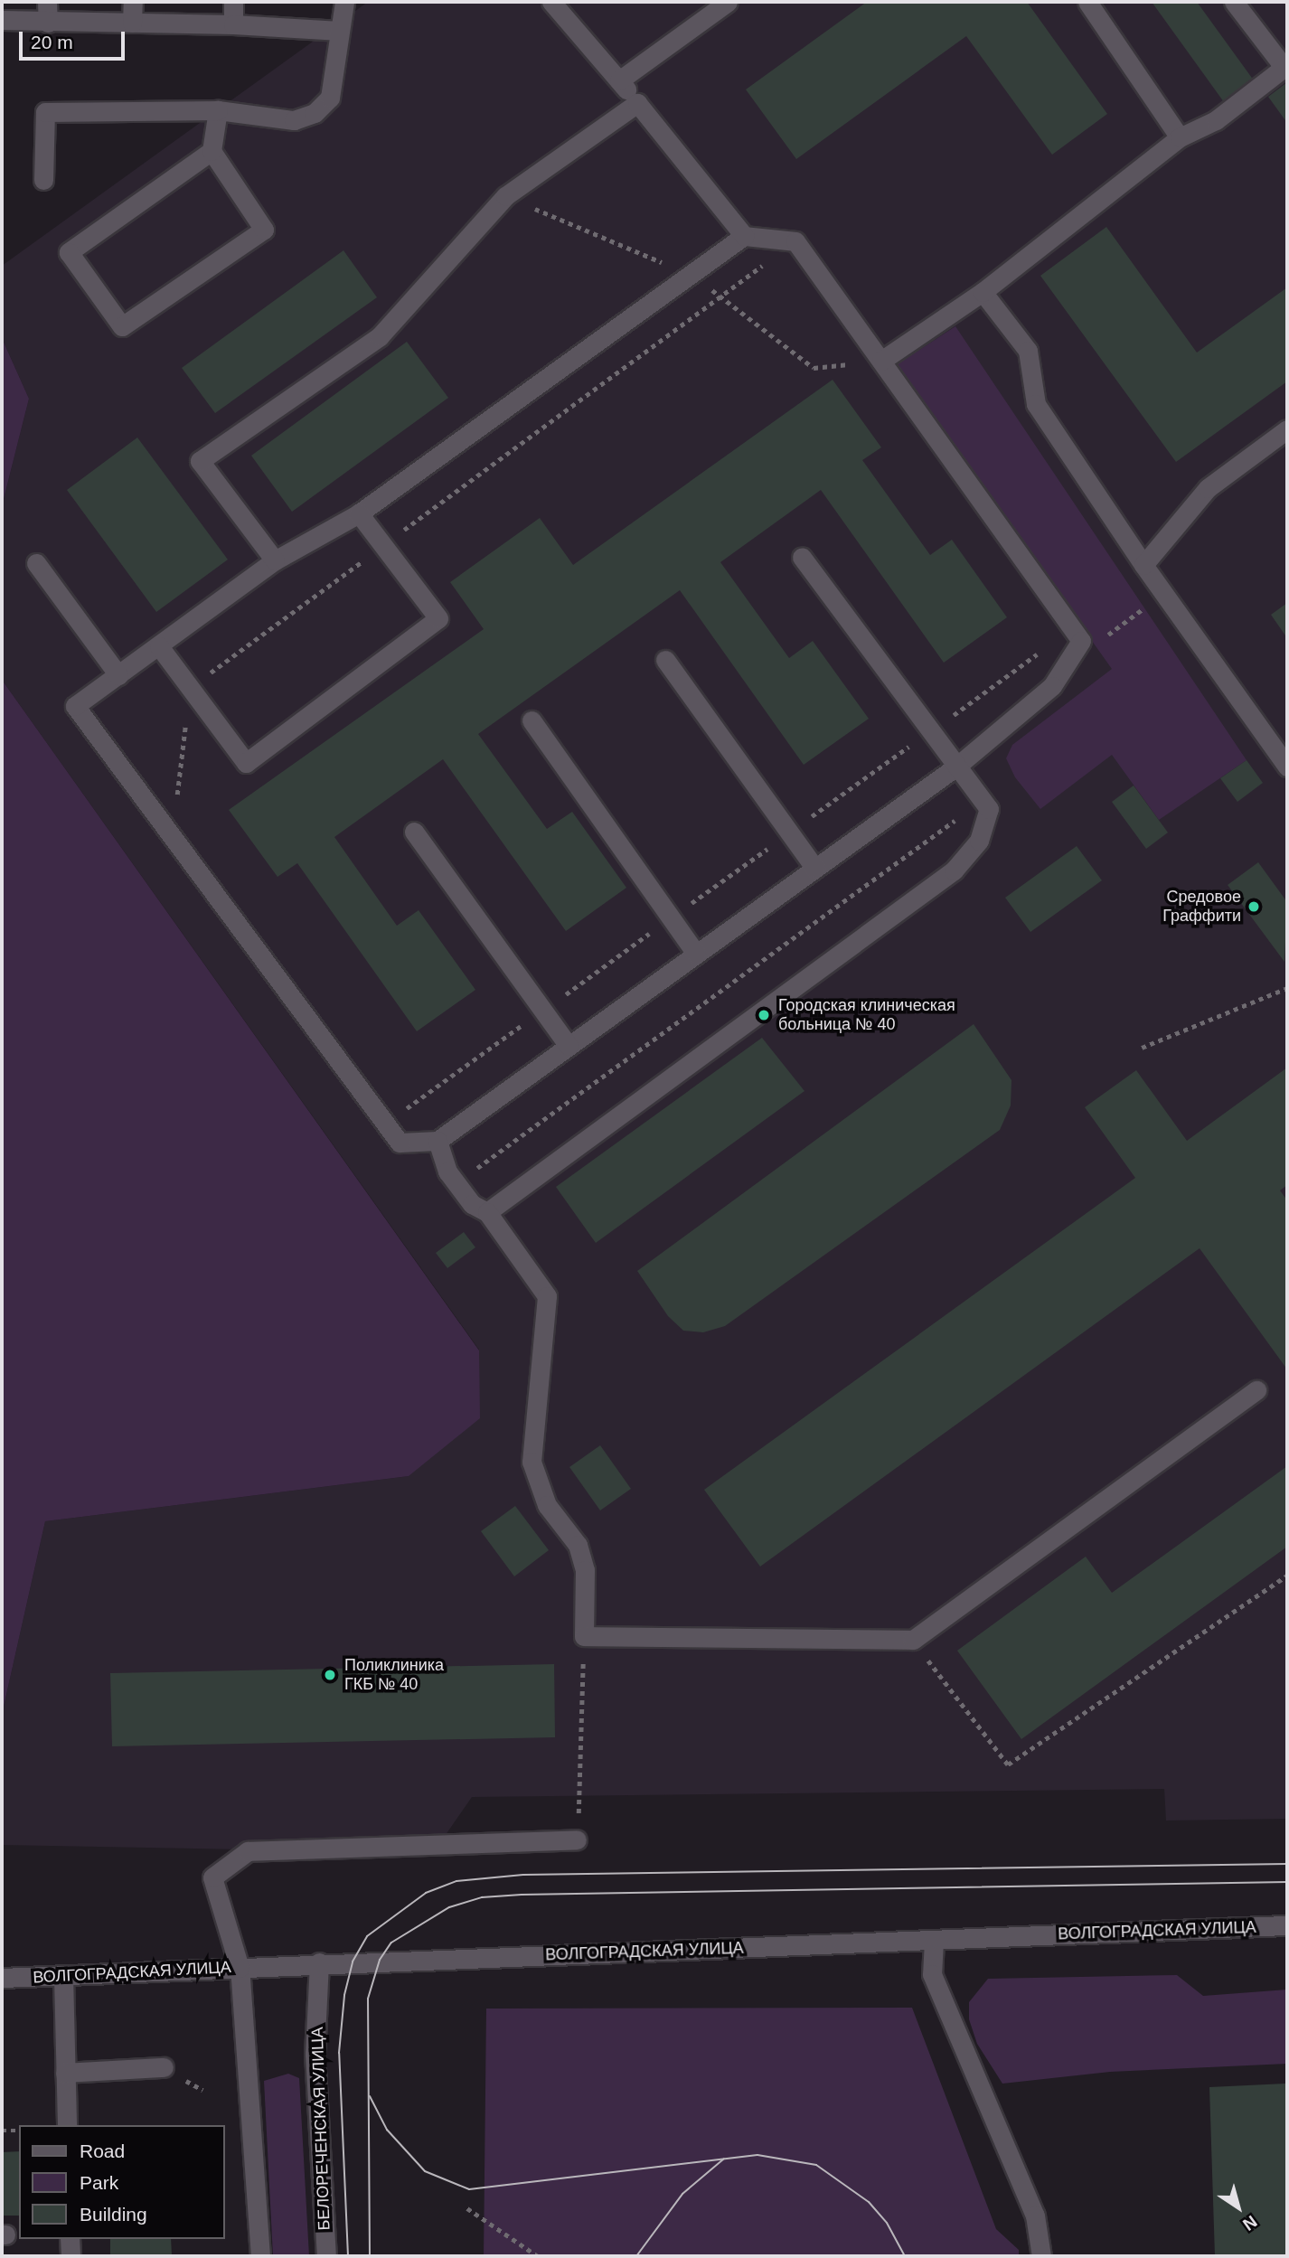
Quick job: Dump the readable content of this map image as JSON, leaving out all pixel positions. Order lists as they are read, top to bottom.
{
  "streets": {
    "street": ["ВОЛГОГРАДСКАЯ УЛИЦА", "БЕЛОРЕЧЕНСКАЯ УЛИЦА"]
  },
  "crossings": [
    ["ВОЛГОГРАДСКАЯ УЛИЦА", "БЕЛОРЕЧЕНСКАЯ УЛИЦА"]
  ],
  "places": ["Средовое Граффити", "Городская клиническая больница № 40", "Поликлиника ГКБ № 40"],
  "legend": ["Road", "Park", "Building"],
  "scale_bar": "20 m",
  "north": "bottom right"
}
